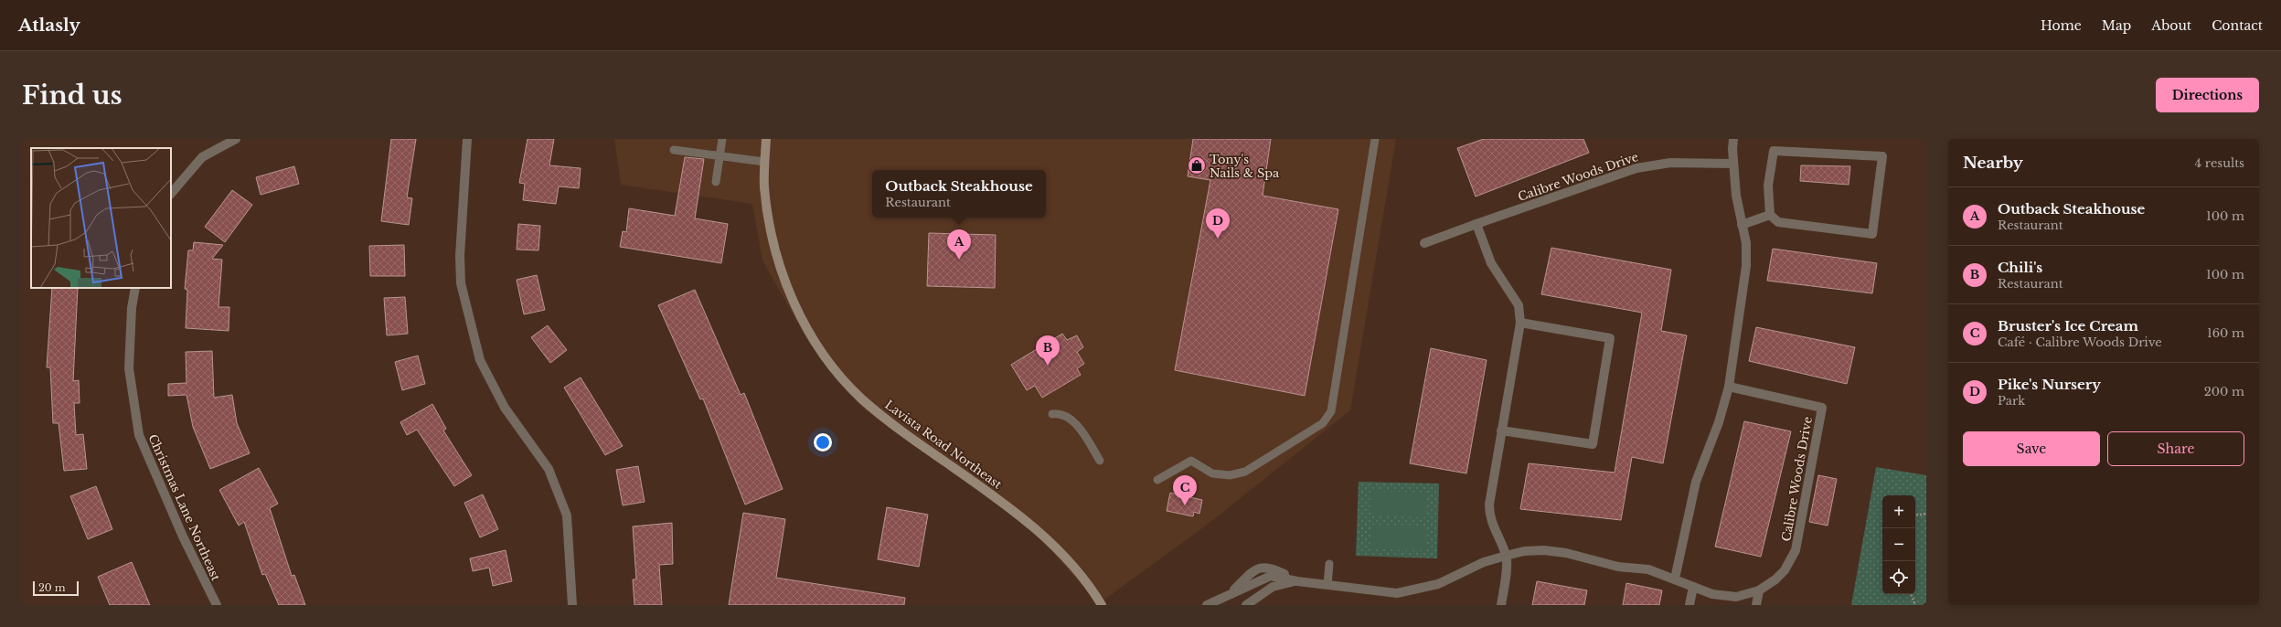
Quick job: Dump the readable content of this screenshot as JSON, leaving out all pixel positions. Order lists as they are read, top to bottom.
{
  "streets": {
    "main road": ["Lavista Road Northeast"],
    "street": ["Calibre Woods Drive", "Christmas Lane Northeast"]
  },
  "places": {
    "shop": ["Tony's Nails & Spa"]
  },
  "scale_bar": "20 m",
  "page": {
    "header": "Atlasly",
    "nav": [
      "Home",
      "Map",
      "About",
      "Contact"
    ],
    "buttons": [
      "Directions",
      ["Save", "Share"]
    ],
    "title": "Find us",
    "heading": ["Nearby", "4 results"],
    "popup": ["Outback Steakhouse", "Restaurant"],
    "list": [
      {
        "mark": "A",
        "name": "Outback Steakhouse",
        "note": "Restaurant",
        "value": "100 m"
      },
      {
        "mark": "B",
        "name": "Chili's",
        "note": "Restaurant",
        "value": "100 m"
      },
      {
        "mark": "C",
        "name": "Bruster's Ice Cream",
        "note": "Café · Calibre Woods Drive",
        "value": "160 m"
      },
      {
        "mark": "D",
        "name": "Pike's Nursery",
        "note": "Park",
        "value": "200 m"
      }
    ],
    "pins": [
      "D",
      "A",
      "B",
      "C"
    ],
    "map_buttons": ["+", "−"],
    "scale": "20 m"
  }
}
